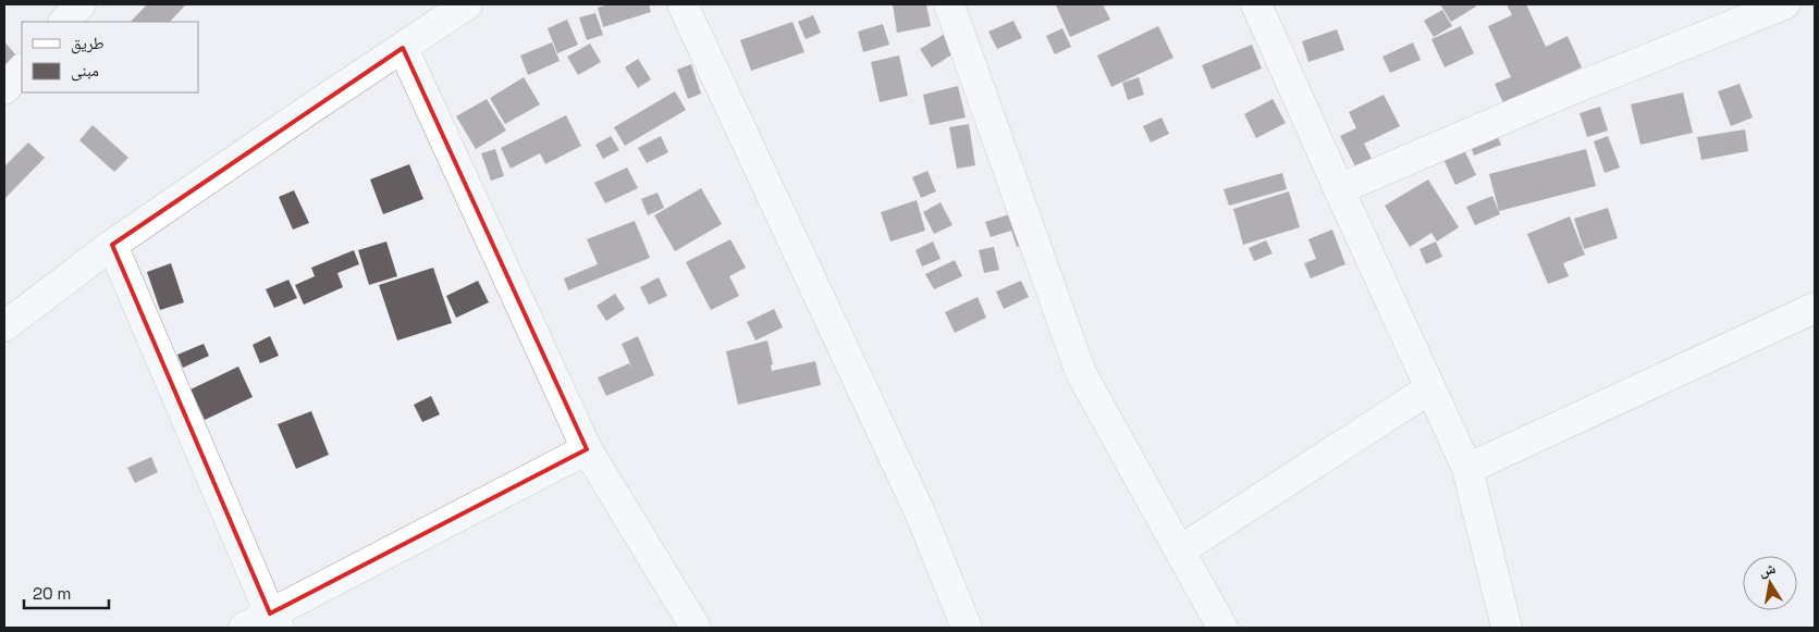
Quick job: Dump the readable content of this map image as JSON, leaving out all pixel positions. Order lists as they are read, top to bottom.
{
  "legend": ["طريق", "مبنى"],
  "scale_bar": "20 m",
  "north": "top"
}
